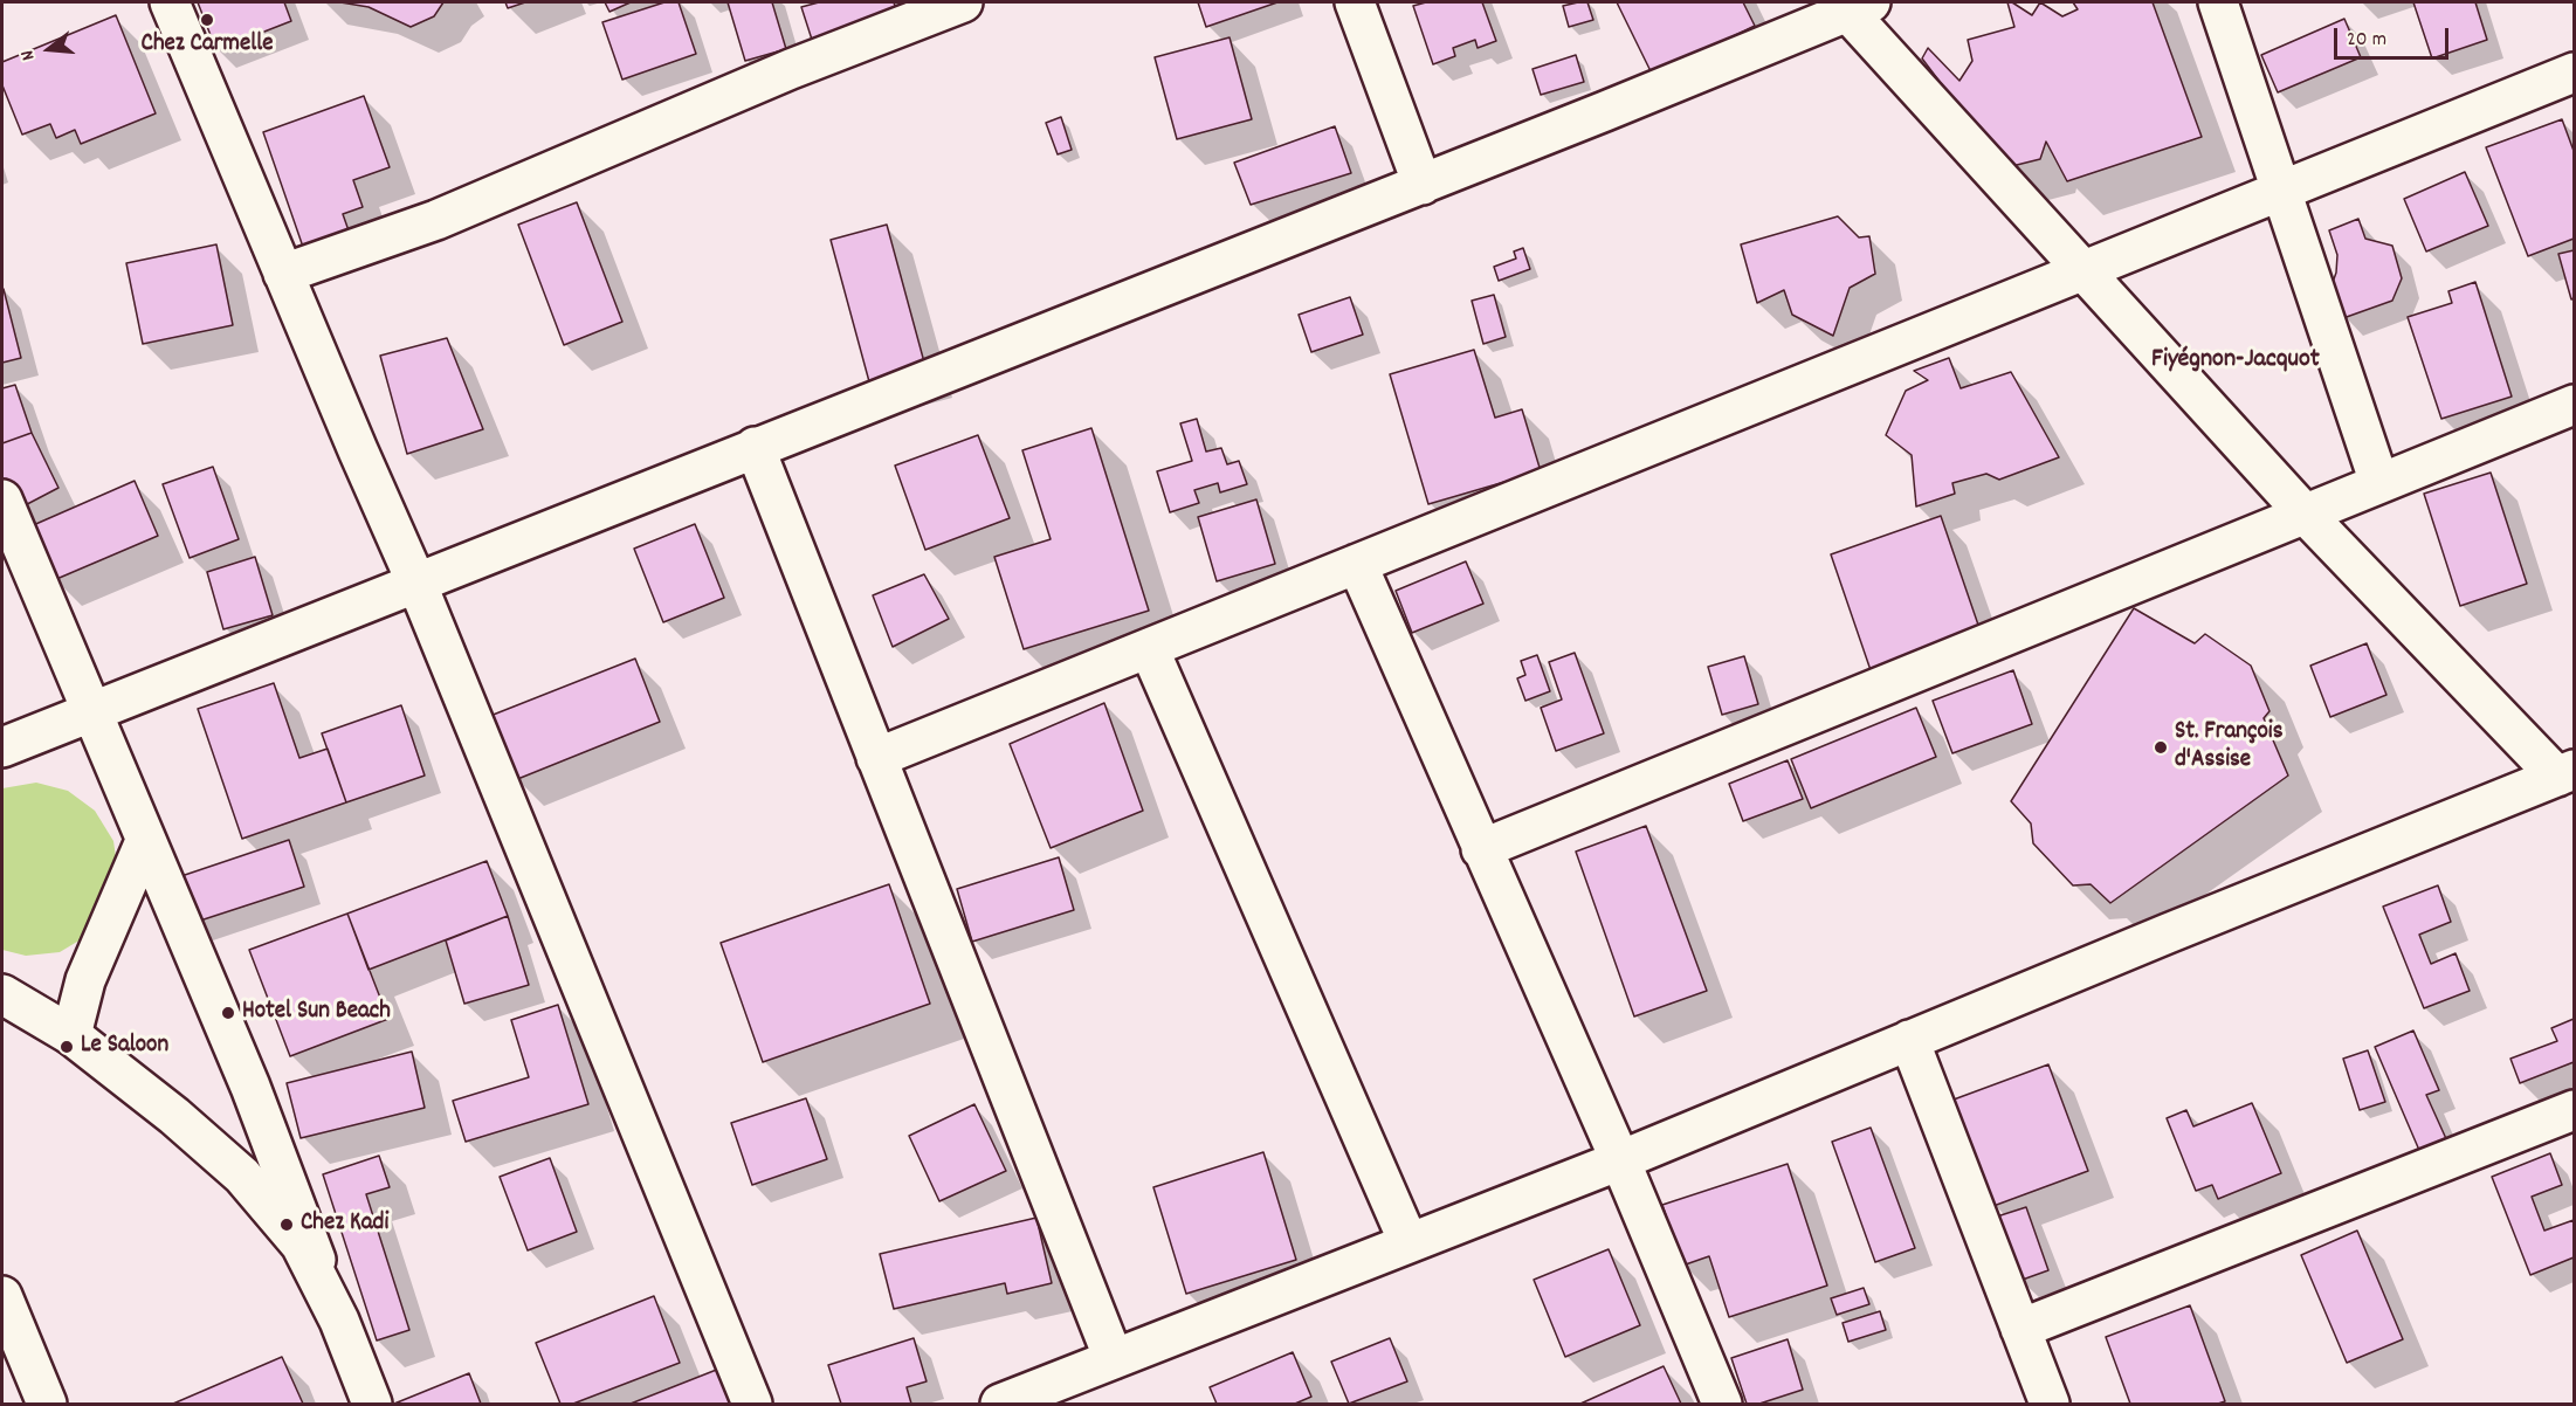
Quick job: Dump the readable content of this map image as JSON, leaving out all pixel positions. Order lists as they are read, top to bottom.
{
  "districts": ["Fiyégnon-Jacquot"],
  "places": [
    "Chez Carmelle",
    "St. François d'Assise",
    "Hotel Sun Beach",
    "Le Saloon",
    "Chez Kadi"
  ],
  "scale_bar": "20 m",
  "north": "left"
}
